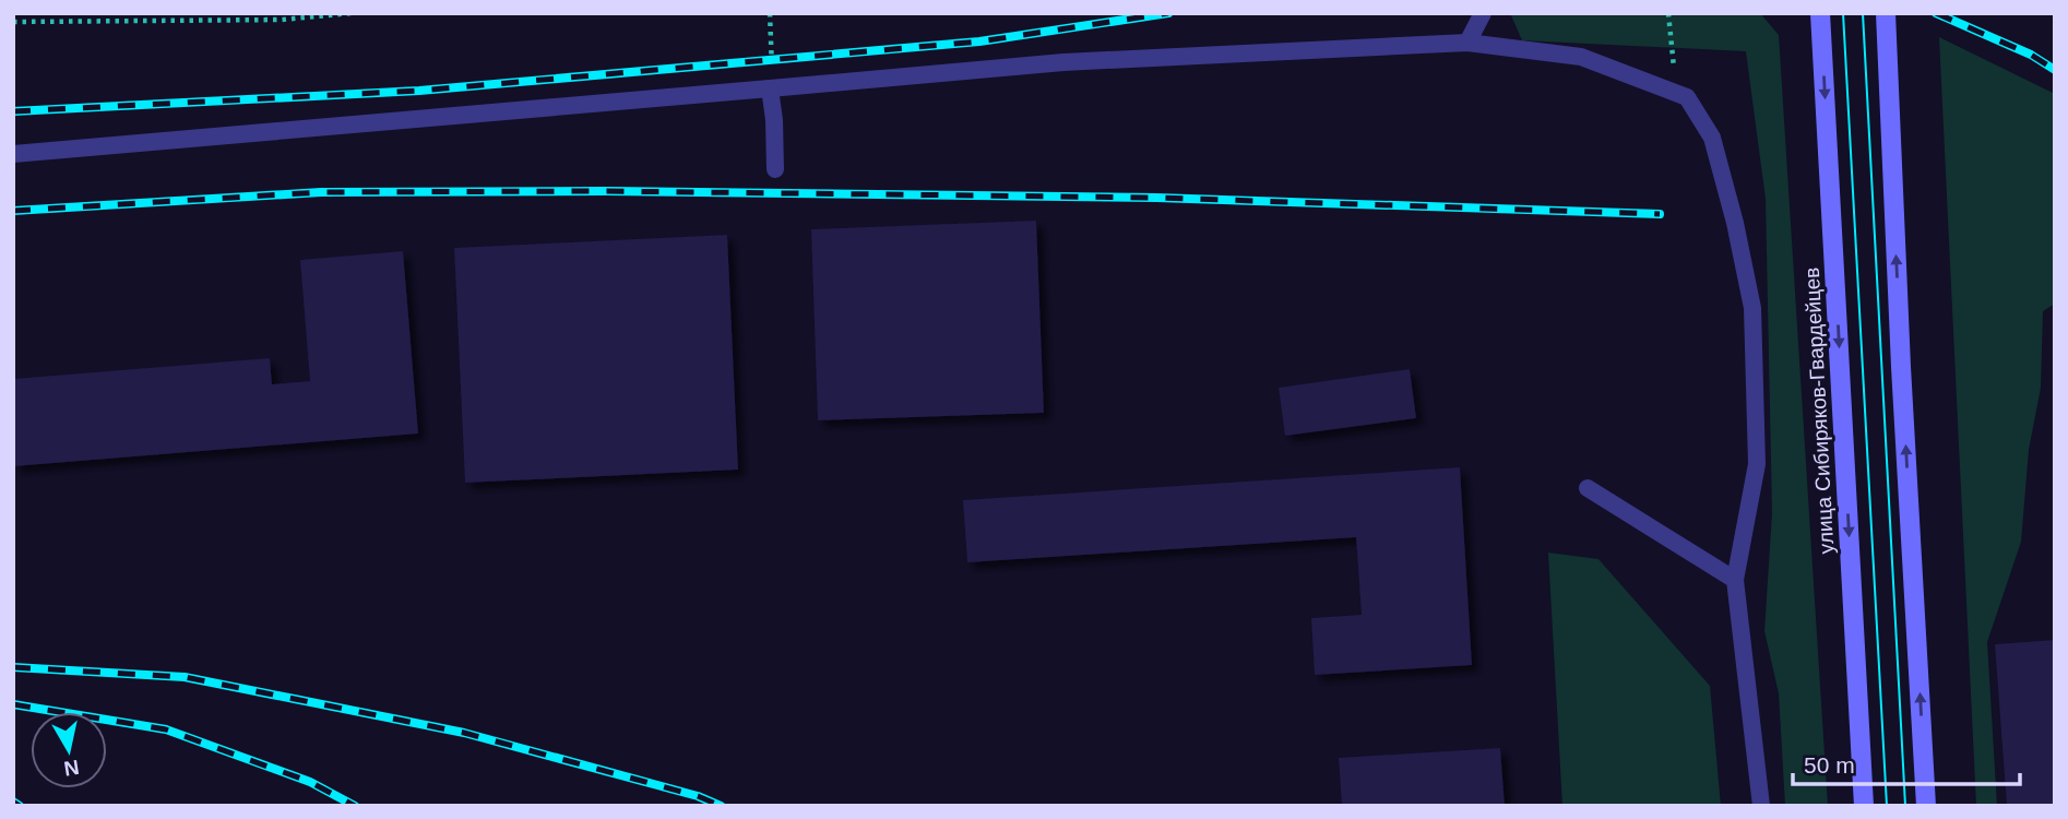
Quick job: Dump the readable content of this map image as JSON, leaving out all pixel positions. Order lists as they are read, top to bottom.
{
  "streets": {
    "main road": ["улица Сибиряков-Гвардейцев"]
  },
  "scale_bar": "50 m",
  "north": "bottom"
}
